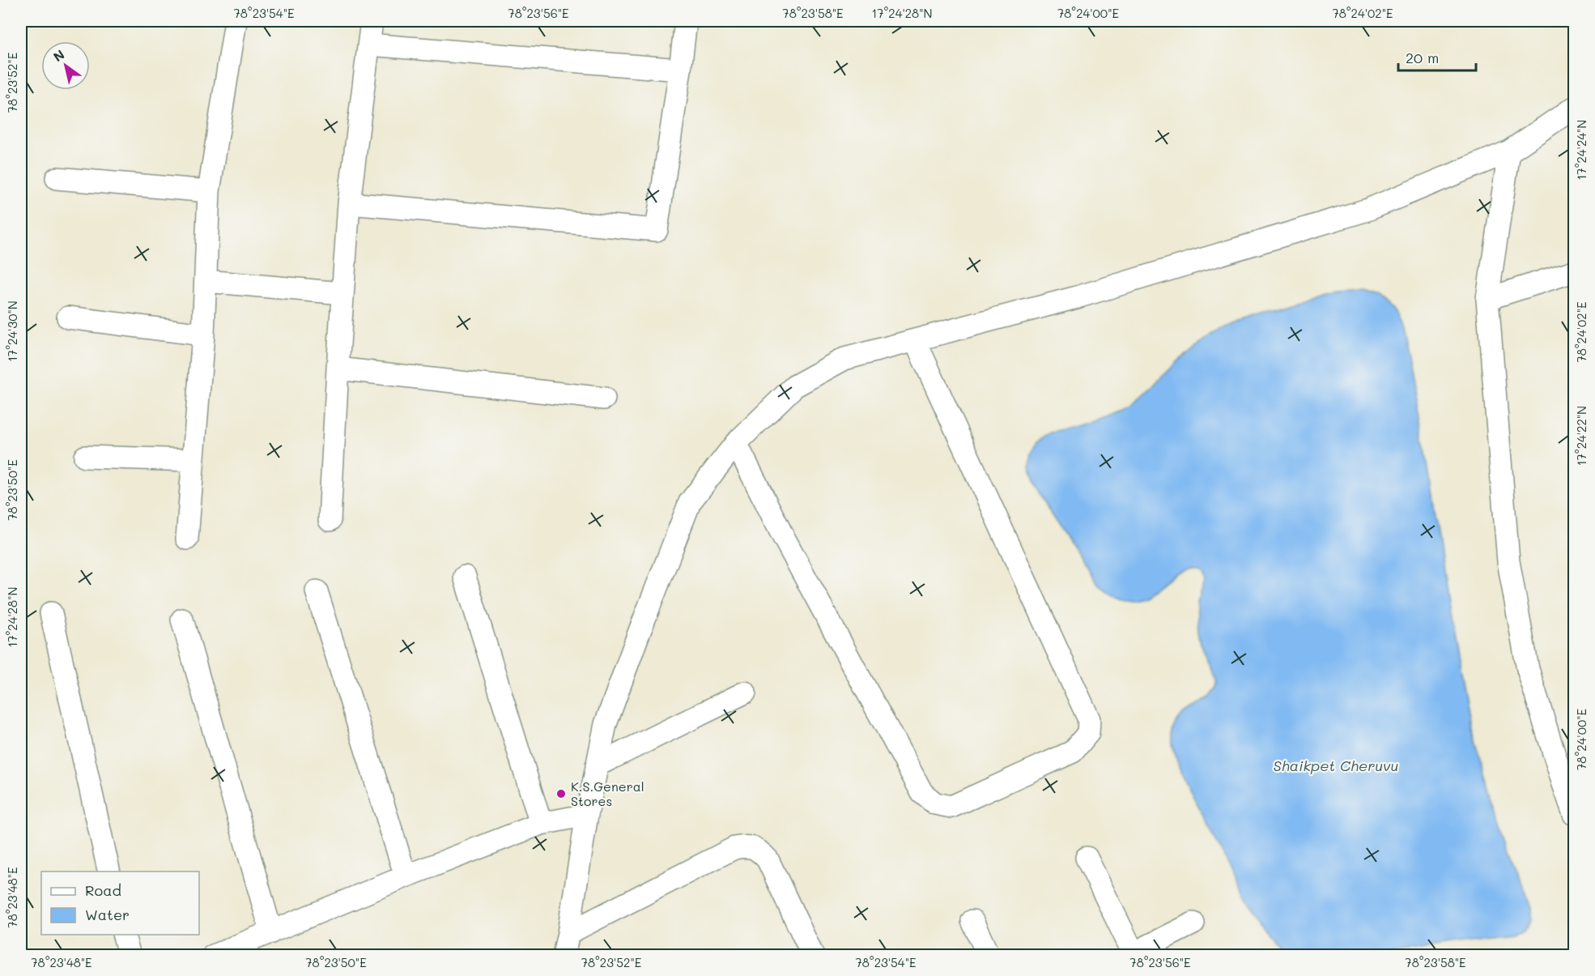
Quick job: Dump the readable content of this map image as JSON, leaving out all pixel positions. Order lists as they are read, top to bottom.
{
  "water": ["Shaikpet Cheruvu"],
  "places": ["K.S.General Stores"],
  "legend": ["Road", "Water"],
  "scale_bar": "20 m",
  "north": "top left",
  "coordinates": [
    "78°23'54\"E",
    "78°23'56\"E",
    "78°23'58\"E",
    "17°24'28\"N",
    "78°24'00\"E",
    "78°24'02\"E",
    "78°23'52\"E",
    "17°24'24\"N",
    "17°24'30\"N",
    "17°24'22\"N",
    "78°23'50\"E",
    "78°23'48\"E"
  ]
}
